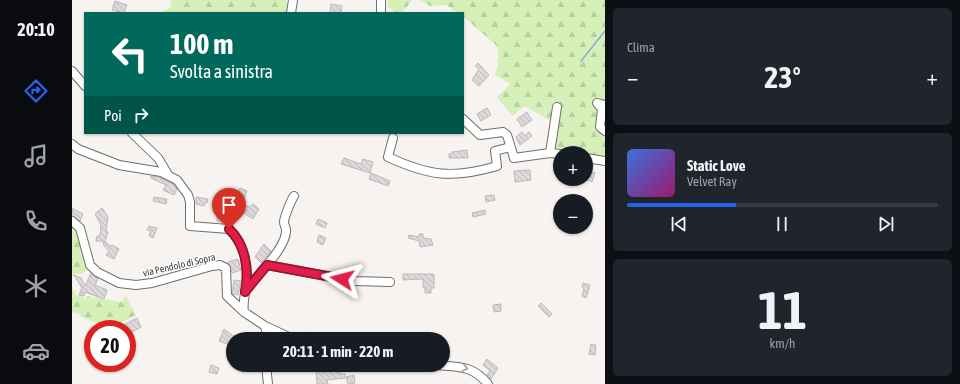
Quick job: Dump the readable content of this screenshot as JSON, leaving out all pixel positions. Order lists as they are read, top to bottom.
{
  "streets": {
    "street": ["via Pendolo di Sopra"]
  },
  "page": {
    "tabs": "20:10",
    "tile": [
      "Clima",
      ["11", "km/h"]
    ],
    "turn": ["100 m", "Svolta a sinistra"],
    "heat": ["−", "23°", "+"],
    "then": "Poi",
    "map_buttons": ["+", "−"],
    "song": ["Static Love", "Velvet Ray"],
    "limit": "20",
    "trip": "20:11 · 1 min · 220 m"
  }
}
